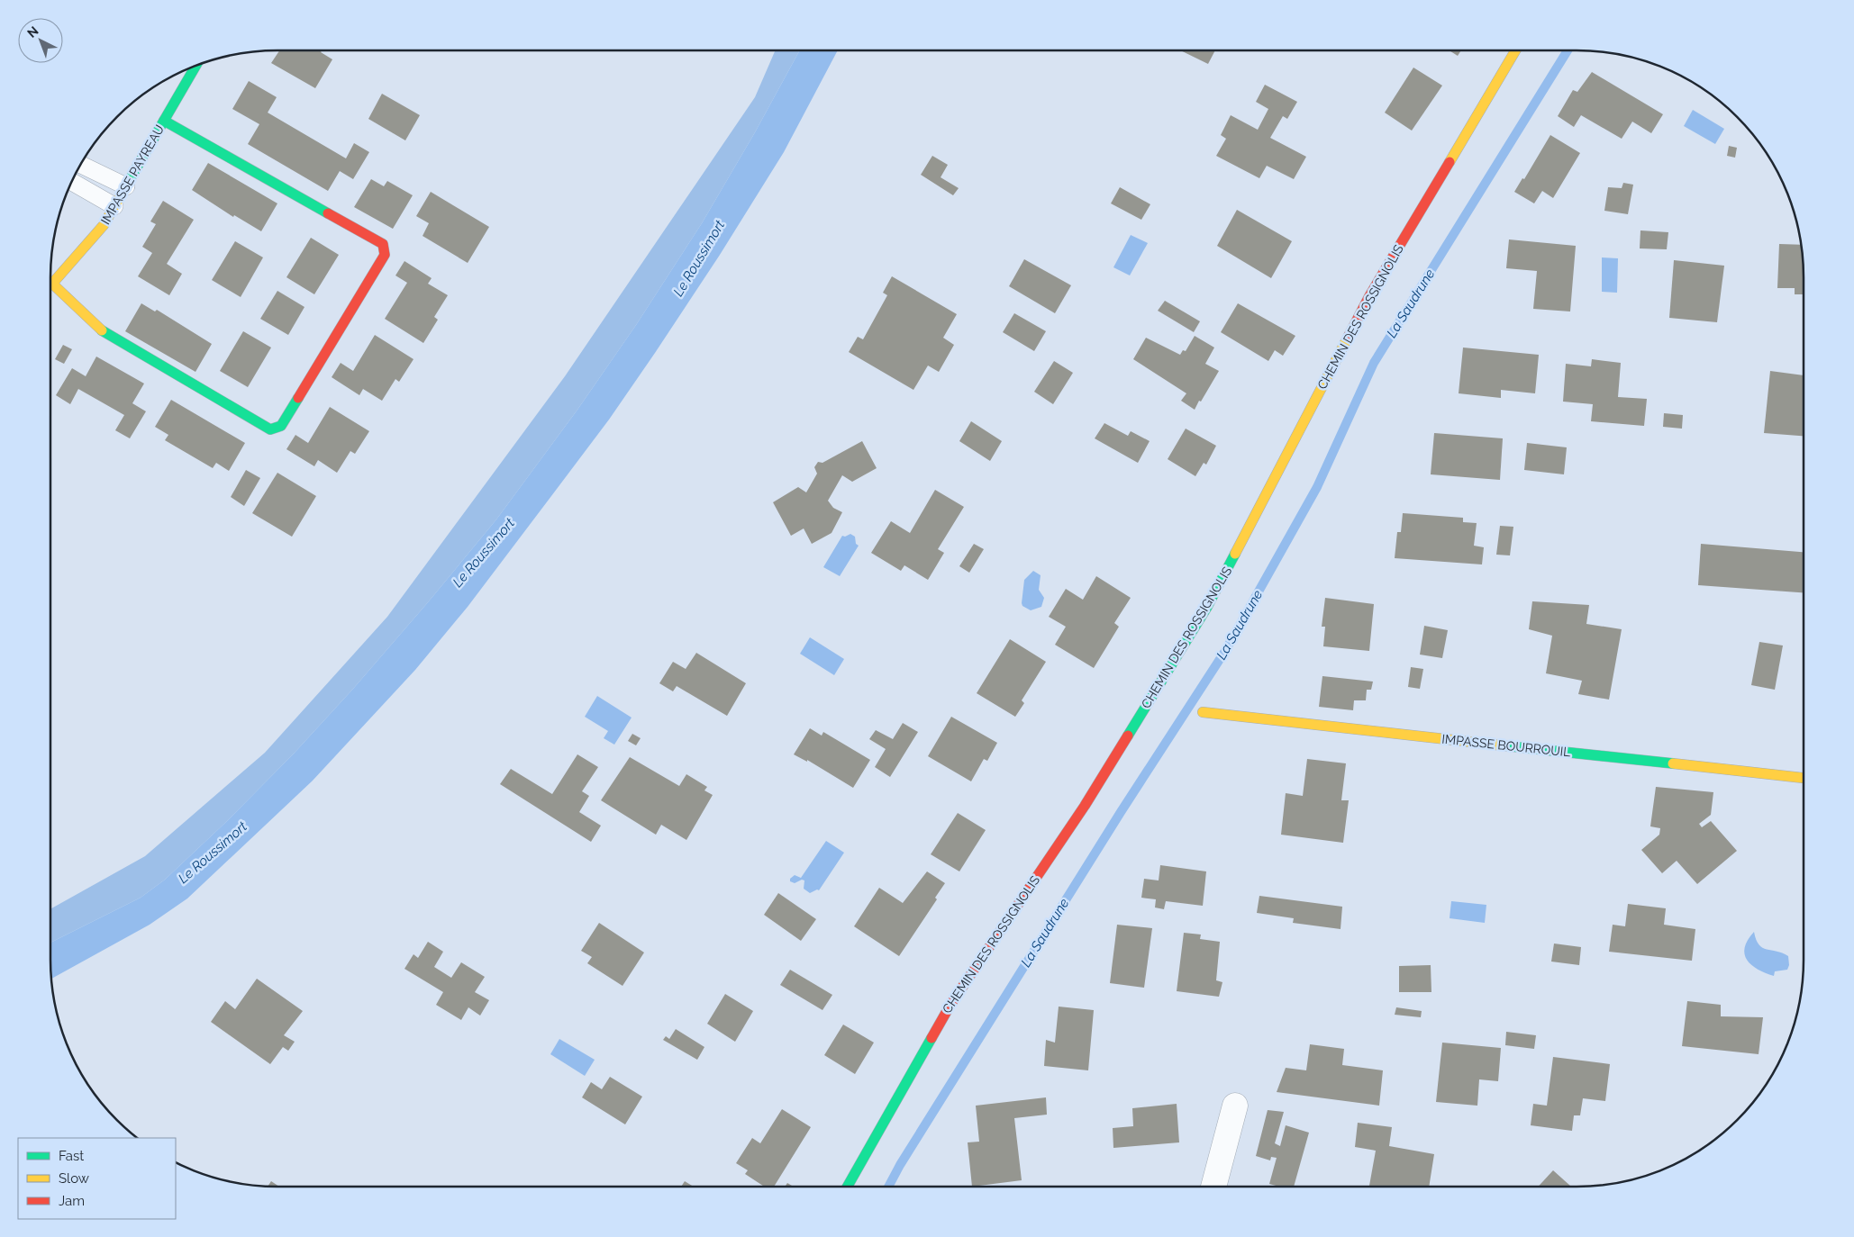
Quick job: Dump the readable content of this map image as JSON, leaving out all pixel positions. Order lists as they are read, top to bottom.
{
  "streets": {
    "street": ["IMPASSE PAYREAU", "CHEMIN DES ROSSIGNOLIS", "IMPASSE BOURROUIL"]
  },
  "water": ["Le Roussimort", "La Saudrune"],
  "legend": ["Fast", "Slow", "Jam"],
  "north": "top left"
}
